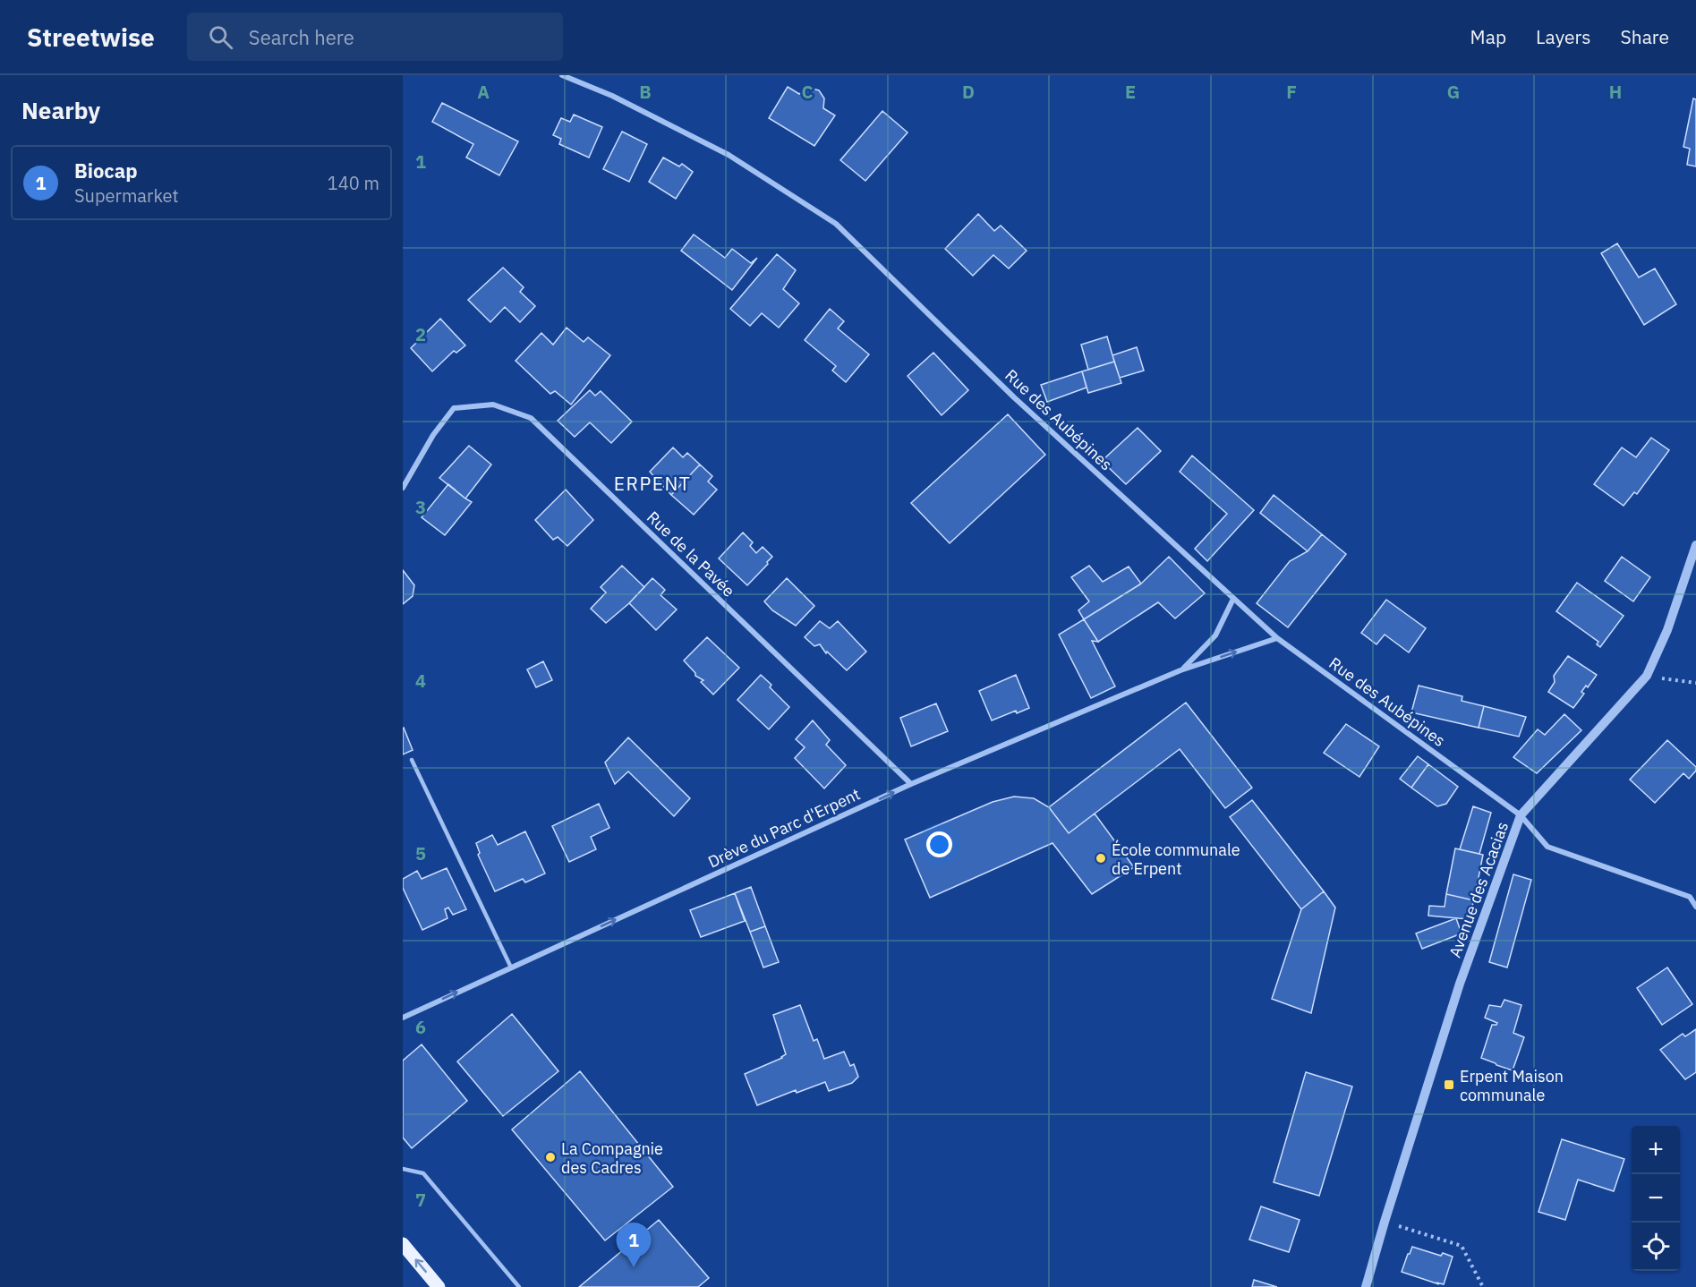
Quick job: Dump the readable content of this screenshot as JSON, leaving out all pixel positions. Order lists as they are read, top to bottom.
{
  "streets": {
    "street": [
      "Rue des Aubépines",
      "Rue de la Pavée",
      "Drève du Parc d'Erpent",
      "Avenue des Acacias"
    ]
  },
  "crossings": [
    ["Rue des Aubépines", "Drève du Parc d'Erpent"],
    ["Rue des Aubépines", "Avenue des Acacias"],
    ["Rue de la Pavée", "Drève du Parc d'Erpent"]
  ],
  "one_way": ["Drève du Parc d'Erpent"],
  "districts": ["ERPENT"],
  "places": {
    "other": ["École communale de Erpent", "La Compagnie des Cadres"],
    "transit": ["Erpent Maison communale"]
  },
  "page": {
    "header": "Streetwise",
    "search": "Search here",
    "nav": ["Map", "Layers", "Share"],
    "heading": "Nearby",
    "list": [
      {
        "mark": "1",
        "name": "Biocap",
        "note": "Supermarket",
        "value": "140 m"
      }
    ],
    "map_buttons": ["+", "−"],
    "pins": "1"
  },
  "grid": {
    "columns": [
      "A",
      "B",
      "C",
      "D",
      "E",
      "F",
      "G",
      "H"
    ],
    "rows": [
      "1",
      "2",
      "3",
      "4",
      "5",
      "6",
      "7"
    ]
  }
}
